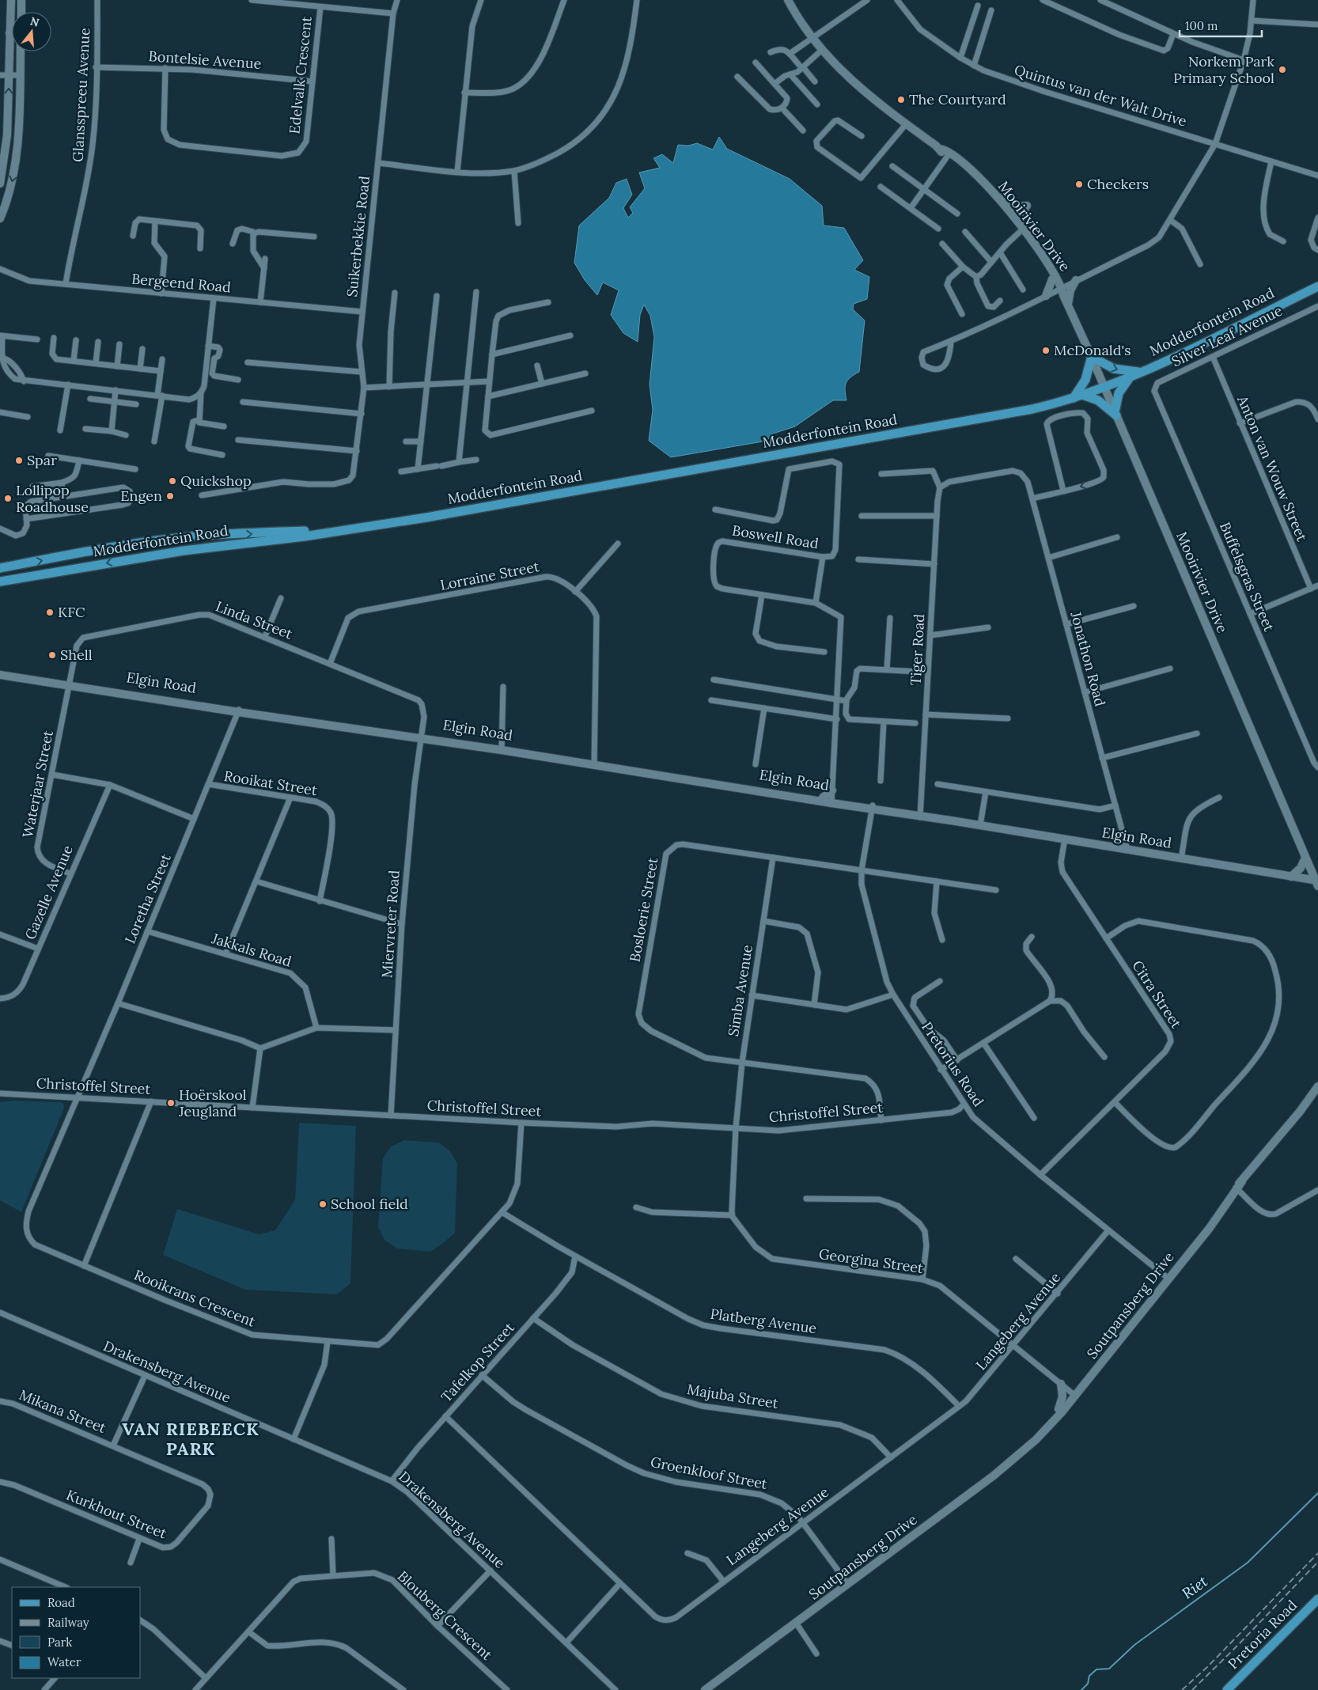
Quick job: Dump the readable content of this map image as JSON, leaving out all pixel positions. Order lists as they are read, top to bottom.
{
  "streets": {
    "main road": ["Modderfontein Road", "Pretoria Road"],
    "street": [
      "Bontelsie Avenue",
      "Edelvalk Crescent",
      "Glansspreeu Avenue",
      "Quintus van der Walt Drive",
      "Mooirivier Drive",
      "Suikerbekkie Road",
      "Bergeend Road",
      "Silver Leaf Avenue",
      "Anton van Wouw Street",
      "Boswell Road",
      "Lorraine Street",
      "Buffelsgras Street",
      "Linda Street",
      "Tiger Road",
      "Jonathon Road",
      "Elgin Road",
      "Rooikat Street",
      "Waterjaar Street",
      "Gazelle Avenue",
      "Loretha Street",
      "Bosloerie Street",
      "Miervreter Road",
      "Jakkals Road",
      "Simba Avenue",
      "Citra Street",
      "Pretorius Road",
      "Christoffel Street",
      "Georgina Street",
      "Rooikrans Crescent",
      "Soutpansberg Drive",
      "Platberg Avenue",
      "Langeberg Avenue",
      "Tafelkop Street",
      "Drakensberg Avenue",
      "Majuba Street",
      "Mikana Street",
      "Groenkloof Street",
      "Kurkhout Street",
      "Blouberg Crescent"
    ]
  },
  "crossings": [
    ["Bontelsie Avenue", "Edelvalk Crescent"],
    ["Bontelsie Avenue", "Glansspreeu Avenue"],
    ["Glansspreeu Avenue", "Bergeend Road"],
    ["Mooirivier Drive", "Modderfontein Road"],
    ["Mooirivier Drive", "Elgin Road"],
    ["Suikerbekkie Road", "Bergeend Road"],
    ["Silver Leaf Avenue", "Anton van Wouw Street"],
    ["Silver Leaf Avenue", "Buffelsgras Street"],
    ["Boswell Road", "Elgin Road"],
    ["Lorraine Street", "Linda Street"],
    ["Lorraine Street", "Elgin Road"],
    ["Linda Street", "Elgin Road"],
    ["Linda Street", "Waterjaar Street"],
    ["Linda Street", "Miervreter Road"],
    ["Tiger Road", "Jonathon Road"],
    ["Tiger Road", "Elgin Road"],
    ["Jonathon Road", "Elgin Road"],
    ["Elgin Road", "Waterjaar Street"],
    ["Elgin Road", "Loretha Street"],
    ["Elgin Road", "Miervreter Road"],
    ["Elgin Road", "Citra Street"],
    ["Elgin Road", "Pretorius Road"],
    ["Rooikat Street", "Loretha Street"],
    ["Waterjaar Street", "Gazelle Avenue"],
    ["Loretha Street", "Jakkals Road"],
    ["Loretha Street", "Christoffel Street"],
    ["Loretha Street", "Rooikrans Crescent"],
    ["Bosloerie Street", "Simba Avenue"],
    ["Bosloerie Street", "Pretorius Road"],
    ["Bosloerie Street", "Christoffel Street"],
    ["Miervreter Road", "Christoffel Street"],
    ["Simba Avenue", "Christoffel Street"],
    ["Citra Street", "Pretorius Road"],
    ["Pretorius Road", "Christoffel Street"],
    ["Pretorius Road", "Soutpansberg Drive"],
    ["Pretorius Road", "Langeberg Avenue"],
    ["Christoffel Street", "Rooikrans Crescent"],
    ["Georgina Street", "Soutpansberg Drive"],
    ["Georgina Street", "Langeberg Avenue"],
    ["Rooikrans Crescent", "Platberg Avenue"],
    ["Soutpansberg Drive", "Groenkloof Street"],
    ["Platberg Avenue", "Langeberg Avenue"],
    ["Platberg Avenue", "Tafelkop Street"],
    ["Langeberg Avenue", "Tafelkop Street"],
    ["Langeberg Avenue", "Majuba Street"],
    ["Langeberg Avenue", "Groenkloof Street"],
    ["Tafelkop Street", "Drakensberg Avenue"],
    ["Tafelkop Street", "Majuba Street"],
    ["Tafelkop Street", "Groenkloof Street"],
    ["Mikana Street", "Kurkhout Street"]
  ],
  "districts": ["VAN RIEBEECK PARK"],
  "water": ["Riet"],
  "places": [
    "Norkem Park Primary School",
    "The Courtyard",
    "Checkers",
    "McDonald's",
    "Spar",
    "Quickshop",
    "Engen",
    "Lollipop Roadhouse",
    "KFC",
    "Shell",
    "Hoërskool Jeugland",
    "School field"
  ],
  "legend": [
    "Road",
    "Railway",
    "Park",
    "Water"
  ],
  "scale_bar": "100 m",
  "north": "top"
}
